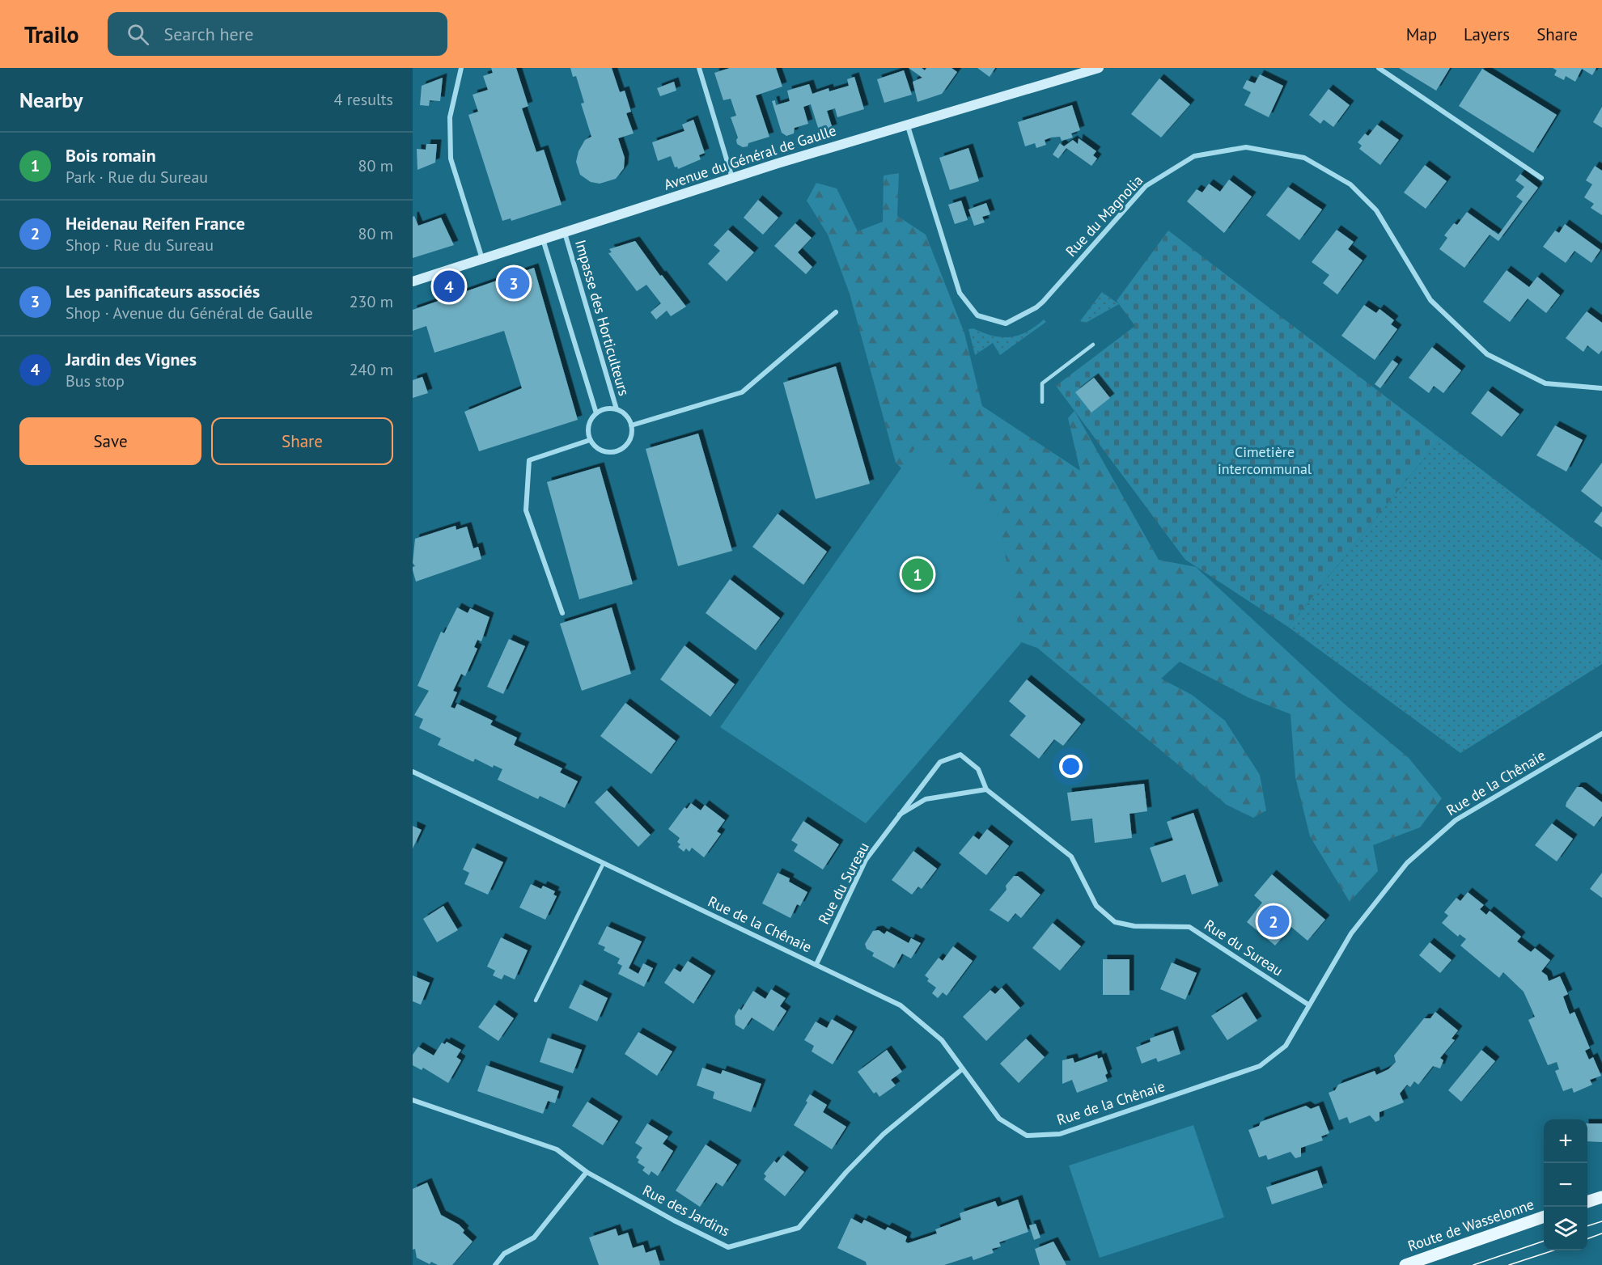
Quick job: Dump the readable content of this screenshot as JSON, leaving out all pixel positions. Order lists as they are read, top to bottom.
{
  "streets": {
    "main road": ["Avenue du Général de Gaulle", "Route de Wasselonne"],
    "street": [
      "Rue du Magnolia",
      "Impasse des Horticulteurs",
      "Rue de la Chênaie",
      "Rue du Sureau",
      "Rue des Jardins"
    ]
  },
  "crossings": [
    ["Avenue du Général de Gaulle", "Rue du Magnolia"],
    ["Avenue du Général de Gaulle", "Impasse des Horticulteurs"],
    ["Rue de la Chênaie", "Rue du Sureau"],
    ["Rue de la Chênaie", "Rue des Jardins"]
  ],
  "parks": ["Cimetière intercommunal"],
  "page": {
    "header": "Trailo",
    "search": "Search here",
    "nav": ["Map", "Layers", "Share"],
    "heading": ["Nearby", "4 results"],
    "list": [
      {
        "mark": "1",
        "name": "Bois romain",
        "note": "Park · Rue du Sureau",
        "value": "80 m"
      },
      {
        "mark": "2",
        "name": "Heidenau Reifen France",
        "note": "Shop · Rue du Sureau",
        "value": "80 m"
      },
      {
        "mark": "3",
        "name": "Les panificateurs associés",
        "note": "Shop · Avenue du Général de Gaulle",
        "value": "230 m"
      },
      {
        "mark": "4",
        "name": "Jardin des Vignes",
        "note": "Bus stop",
        "value": "240 m"
      }
    ],
    "pins": [
      "3",
      "4",
      "1",
      "2"
    ],
    "buttons": ["Save", "Share"],
    "map_buttons": ["+", "−"]
  }
}
